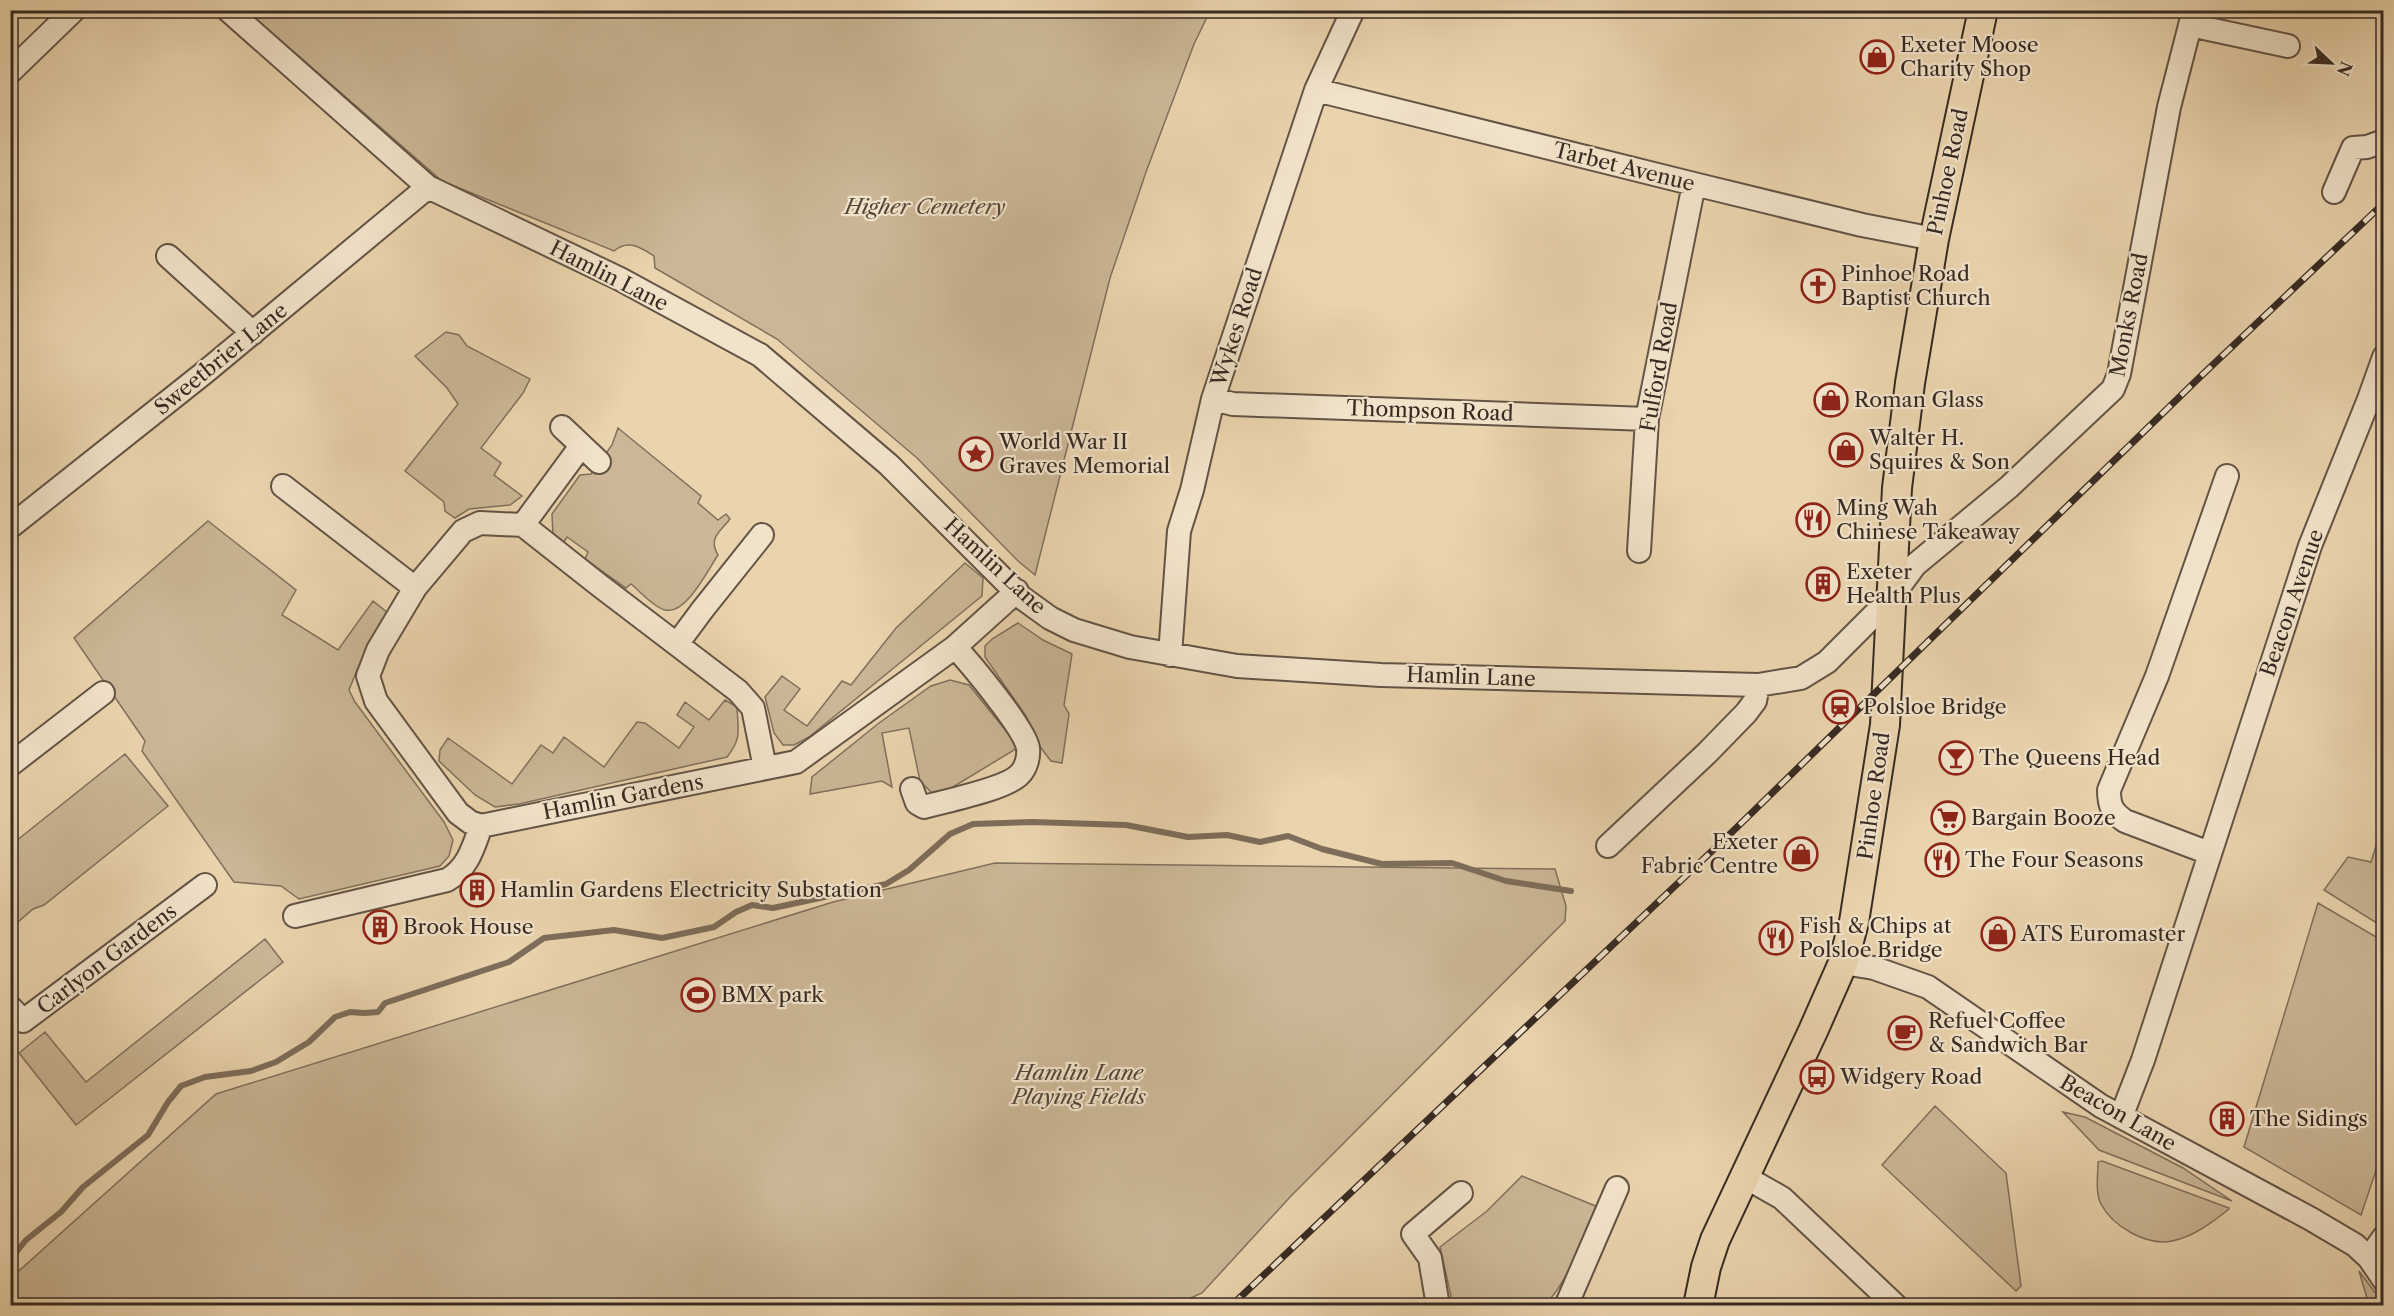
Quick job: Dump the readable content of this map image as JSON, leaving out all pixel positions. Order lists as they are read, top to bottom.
{
  "streets": {
    "main road": ["Pinhoe Road"],
    "street": [
      "Tarbet Avenue",
      "Hamlin Lane",
      "Monks Road",
      "Wykes Road",
      "Sweetbrier Lane",
      "Fulford Road",
      "Thompson Road",
      "Beacon Avenue",
      "Hamlin Gardens",
      "Carlyon Gardens",
      "Beacon Lane"
    ]
  },
  "crossings": [
    ["Tarbet Avenue", "Pinhoe Road"],
    ["Tarbet Avenue", "Wykes Road"],
    ["Tarbet Avenue", "Fulford Road"],
    ["Pinhoe Road", "Hamlin Lane"],
    ["Pinhoe Road", "Monks Road"],
    ["Pinhoe Road", "Beacon Lane"],
    ["Hamlin Lane", "Monks Road"],
    ["Hamlin Lane", "Wykes Road"],
    ["Hamlin Lane", "Sweetbrier Lane"],
    ["Hamlin Lane", "Hamlin Gardens"],
    ["Wykes Road", "Thompson Road"],
    ["Fulford Road", "Thompson Road"],
    ["Beacon Avenue", "Beacon Lane"]
  ],
  "parks": ["Higher Cemetery", "Hamlin Lane Playing Fields"],
  "places": {
    "shop": [
      "Exeter Moose Charity Shop",
      "Roman Glass",
      "Walter H. Squires & Son",
      "Exeter Fabric Centre",
      "ATS Euromaster"
    ],
    "church": ["Pinhoe Road Baptist Church"],
    "place": ["World War II Graves Memorial"],
    "restaurant": ["Ming Wah Chinese Takeaway", "The Four Seasons", "Fish & Chips at Polsloe Bridge"],
    "building": [
      "Exeter Health Plus",
      "Hamlin Gardens Electricity Substation",
      "Brook House",
      "The Sidings"
    ],
    "station": ["Polsloe Bridge"],
    "bar": ["The Queens Head"],
    "supermarket": ["Bargain Booze"],
    "sports": ["BMX park"],
    "cafe": ["Refuel Coffee & Sandwich Bar"],
    "bus stop": ["Widgery Road"]
  },
  "north": "bottom right"
}
